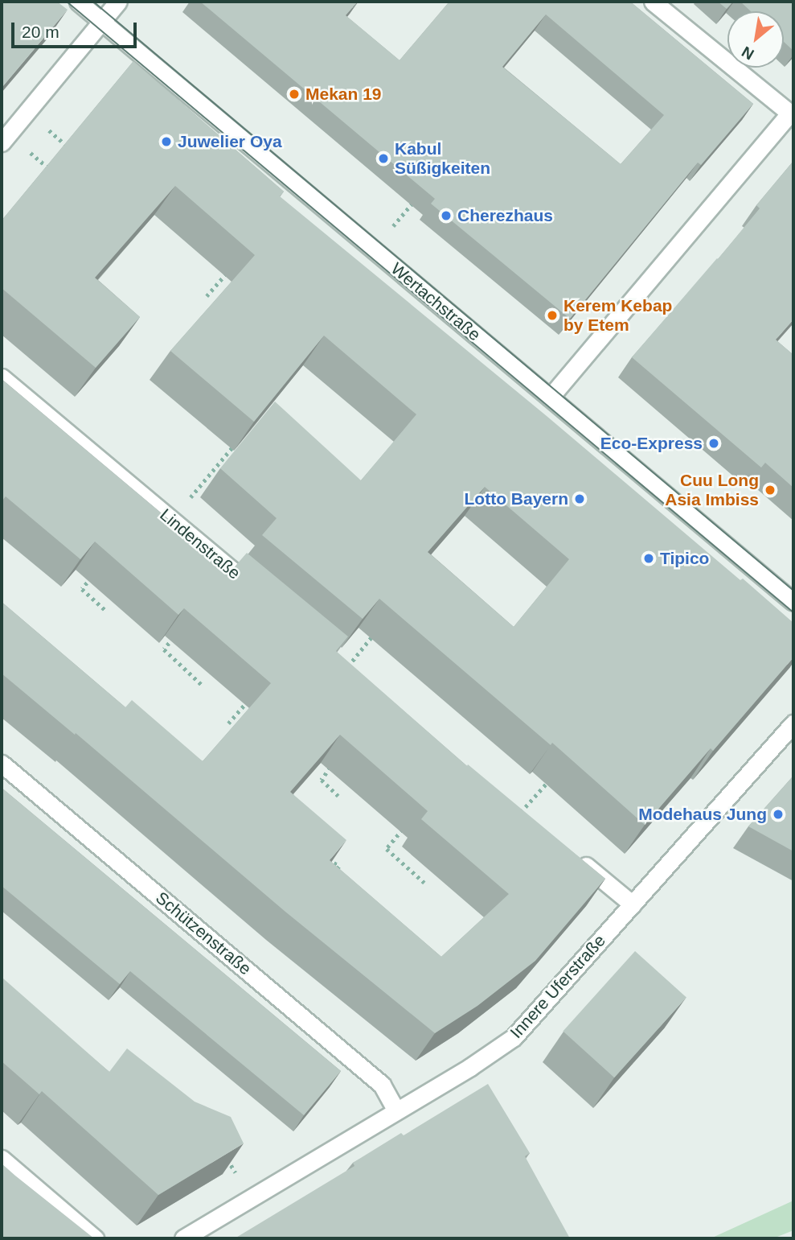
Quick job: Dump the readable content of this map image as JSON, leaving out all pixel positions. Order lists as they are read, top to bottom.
{
  "streets": {
    "street": [
      "Wertachstraße",
      "Lindenstraße",
      "Schützenstraße",
      "Innere Uferstraße"
    ]
  },
  "crossings": [
    ["Schützenstraße", "Innere Uferstraße"]
  ],
  "places": [
    "Mekan 19",
    "Juwelier Oya",
    "Kabul Süßigkeiten",
    "Cherezhaus",
    "Kerem Kebap by Etem",
    "Eco-Express",
    "Cuu Long Asia Imbiss",
    "Lotto Bayern",
    "Tipico",
    "Modehaus Jung"
  ],
  "scale_bar": "20 m",
  "north": "bottom left"
}
